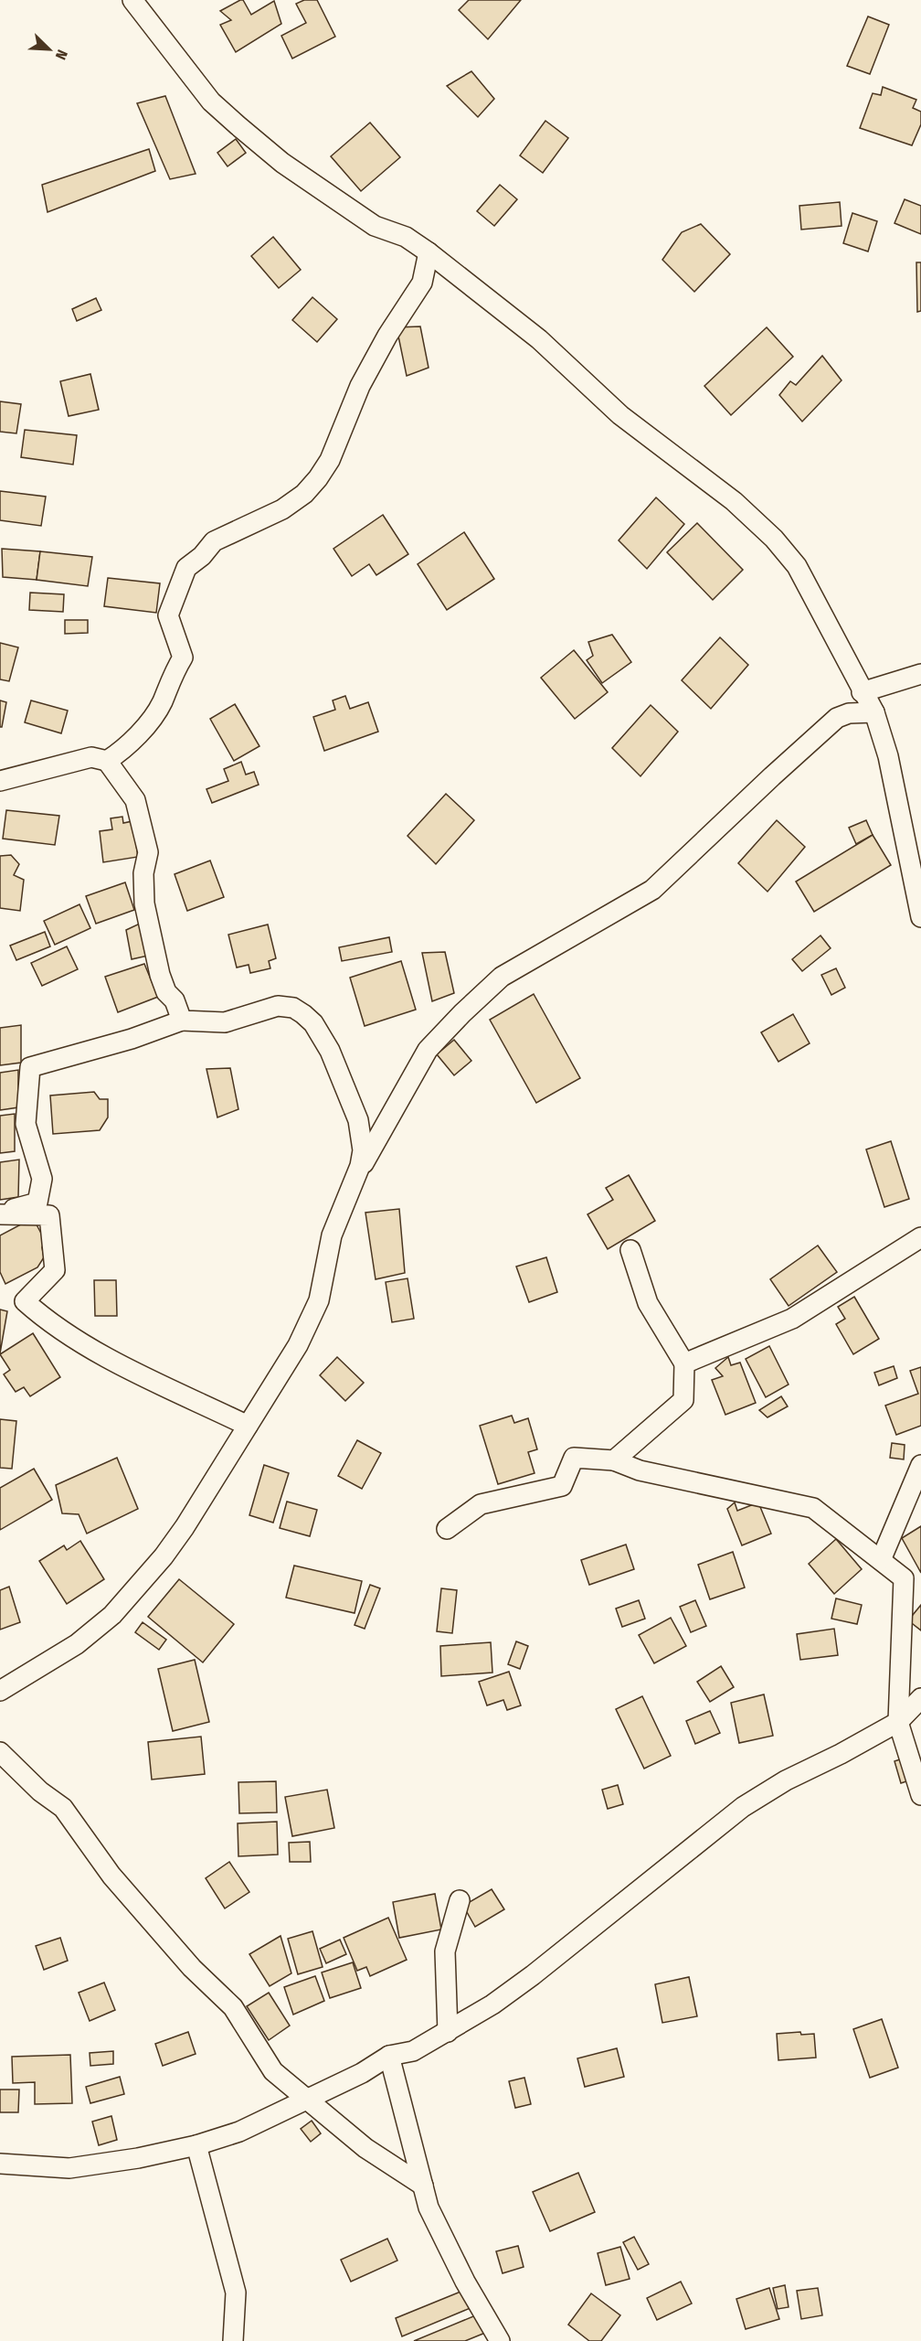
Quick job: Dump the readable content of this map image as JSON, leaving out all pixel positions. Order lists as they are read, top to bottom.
{
  "north": "bottom right"
}
